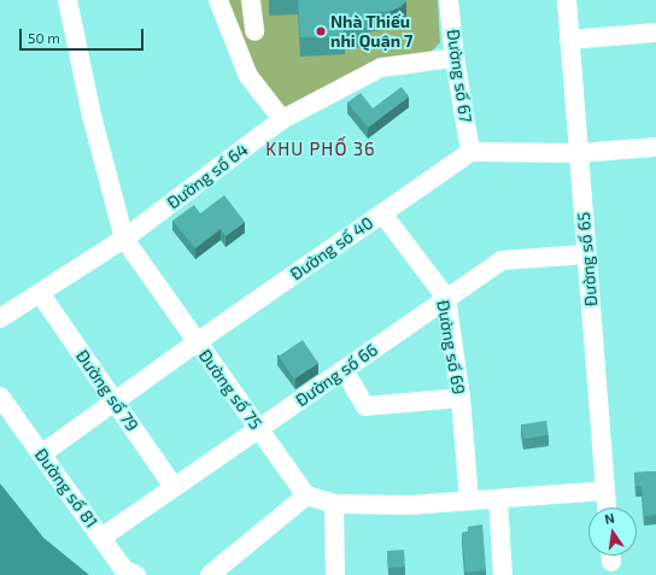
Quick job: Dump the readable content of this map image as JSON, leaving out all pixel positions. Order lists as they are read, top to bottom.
{
  "streets": {
    "street": [
      "Đường số 67",
      "Đường số 64",
      "Đường số 40",
      "Đường số 65",
      "Đường số 69",
      "Đường số 66",
      "Đường số 75",
      "Đường số 79",
      "Đường số 81"
    ]
  },
  "crossings": [
    ["Đường số 67", "Đường số 64"],
    ["Đường số 67", "Đường số 40"],
    ["Đường số 64", "Đường số 75"],
    ["Đường số 64", "Đường số 79"],
    ["Đường số 40", "Đường số 69"],
    ["Đường số 40", "Đường số 75"],
    ["Đường số 40", "Đường số 79"],
    ["Đường số 40", "Đường số 81"],
    ["Đường số 65", "Đường số 66"],
    ["Đường số 69", "Đường số 66"],
    ["Đường số 66", "Đường số 75"],
    ["Đường số 66", "Đường số 79"],
    ["Đường số 66", "Đường số 81"]
  ],
  "districts": ["KHU PHỐ 36"],
  "places": ["Nhà Thiếu nhi Quận 7"],
  "scale_bar": "50 m",
  "north": "top"
}
